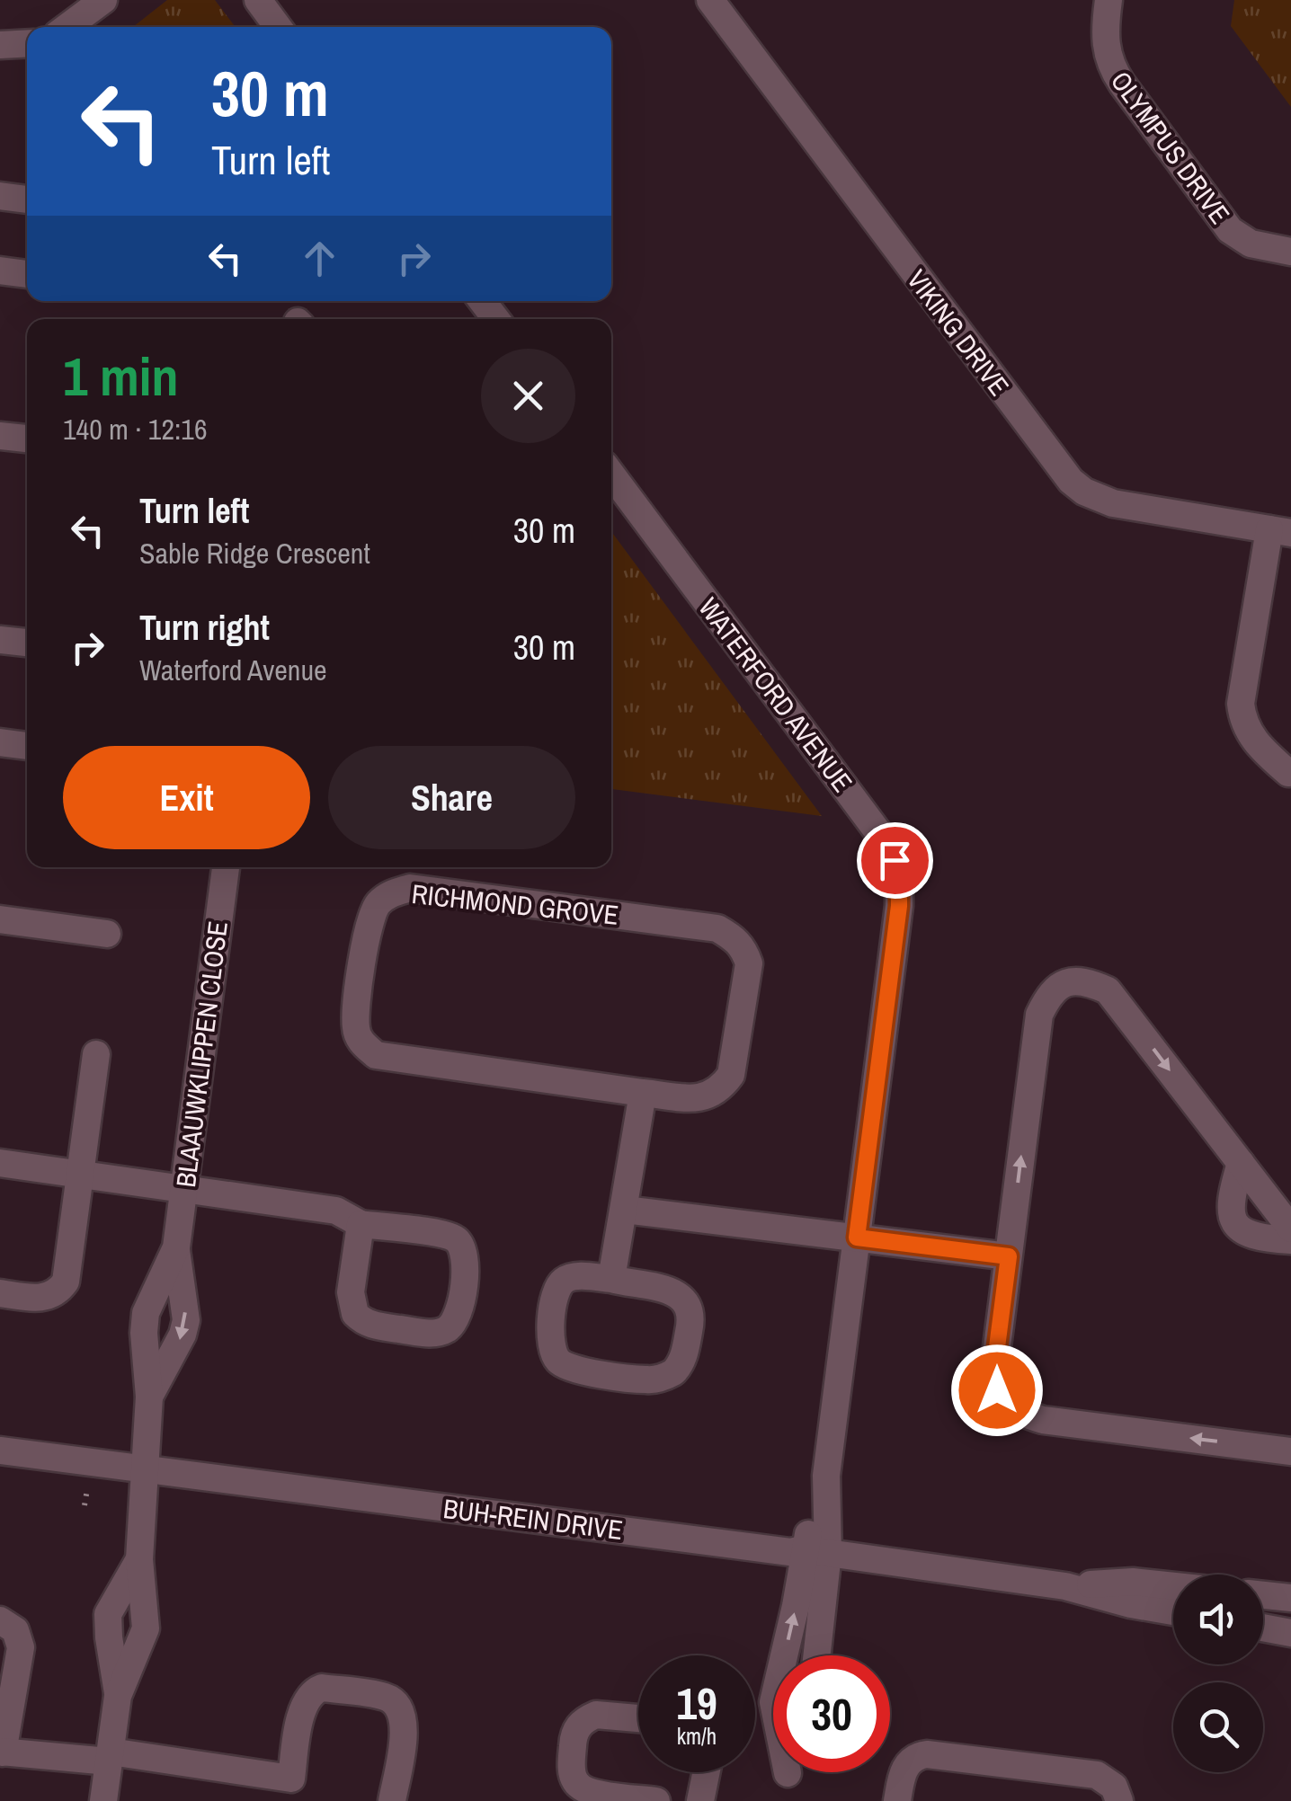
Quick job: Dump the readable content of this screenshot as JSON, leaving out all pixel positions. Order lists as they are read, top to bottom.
{
  "streets": {
    "street": [
      "OLYMPUS DRIVE",
      "VIKING DRIVE",
      "WATERFORD AVENUE",
      "RICHMOND GROVE",
      "BLAAUWKLIPPEN CLOSE",
      "BUH-REIN DRIVE"
    ]
  },
  "crossings": [
    ["WATERFORD AVENUE", "BUH-REIN DRIVE"],
    ["BLAAUWKLIPPEN CLOSE", "BUH-REIN DRIVE"]
  ],
  "page": {
    "turn": ["30 m", "Turn left"],
    "heading": ["1 min", "140 m · 12:16"],
    "list": [
      {
        "name": "Turn left",
        "note": "Sable Ridge Crescent",
        "value": "30 m"
      },
      {
        "name": "Turn right",
        "note": "Waterford Avenue",
        "value": "30 m"
      }
    ],
    "buttons": ["Exit", "Share"],
    "speed": "19 km/h",
    "limit": "30"
  }
}
